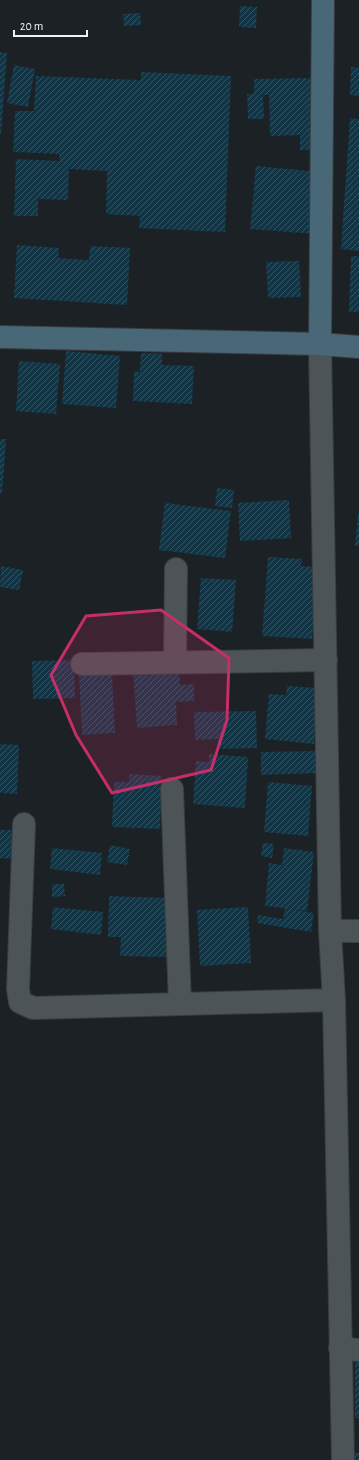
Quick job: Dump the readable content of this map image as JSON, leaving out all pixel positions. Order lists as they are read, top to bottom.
{
  "scale_bar": "20 m"
}
